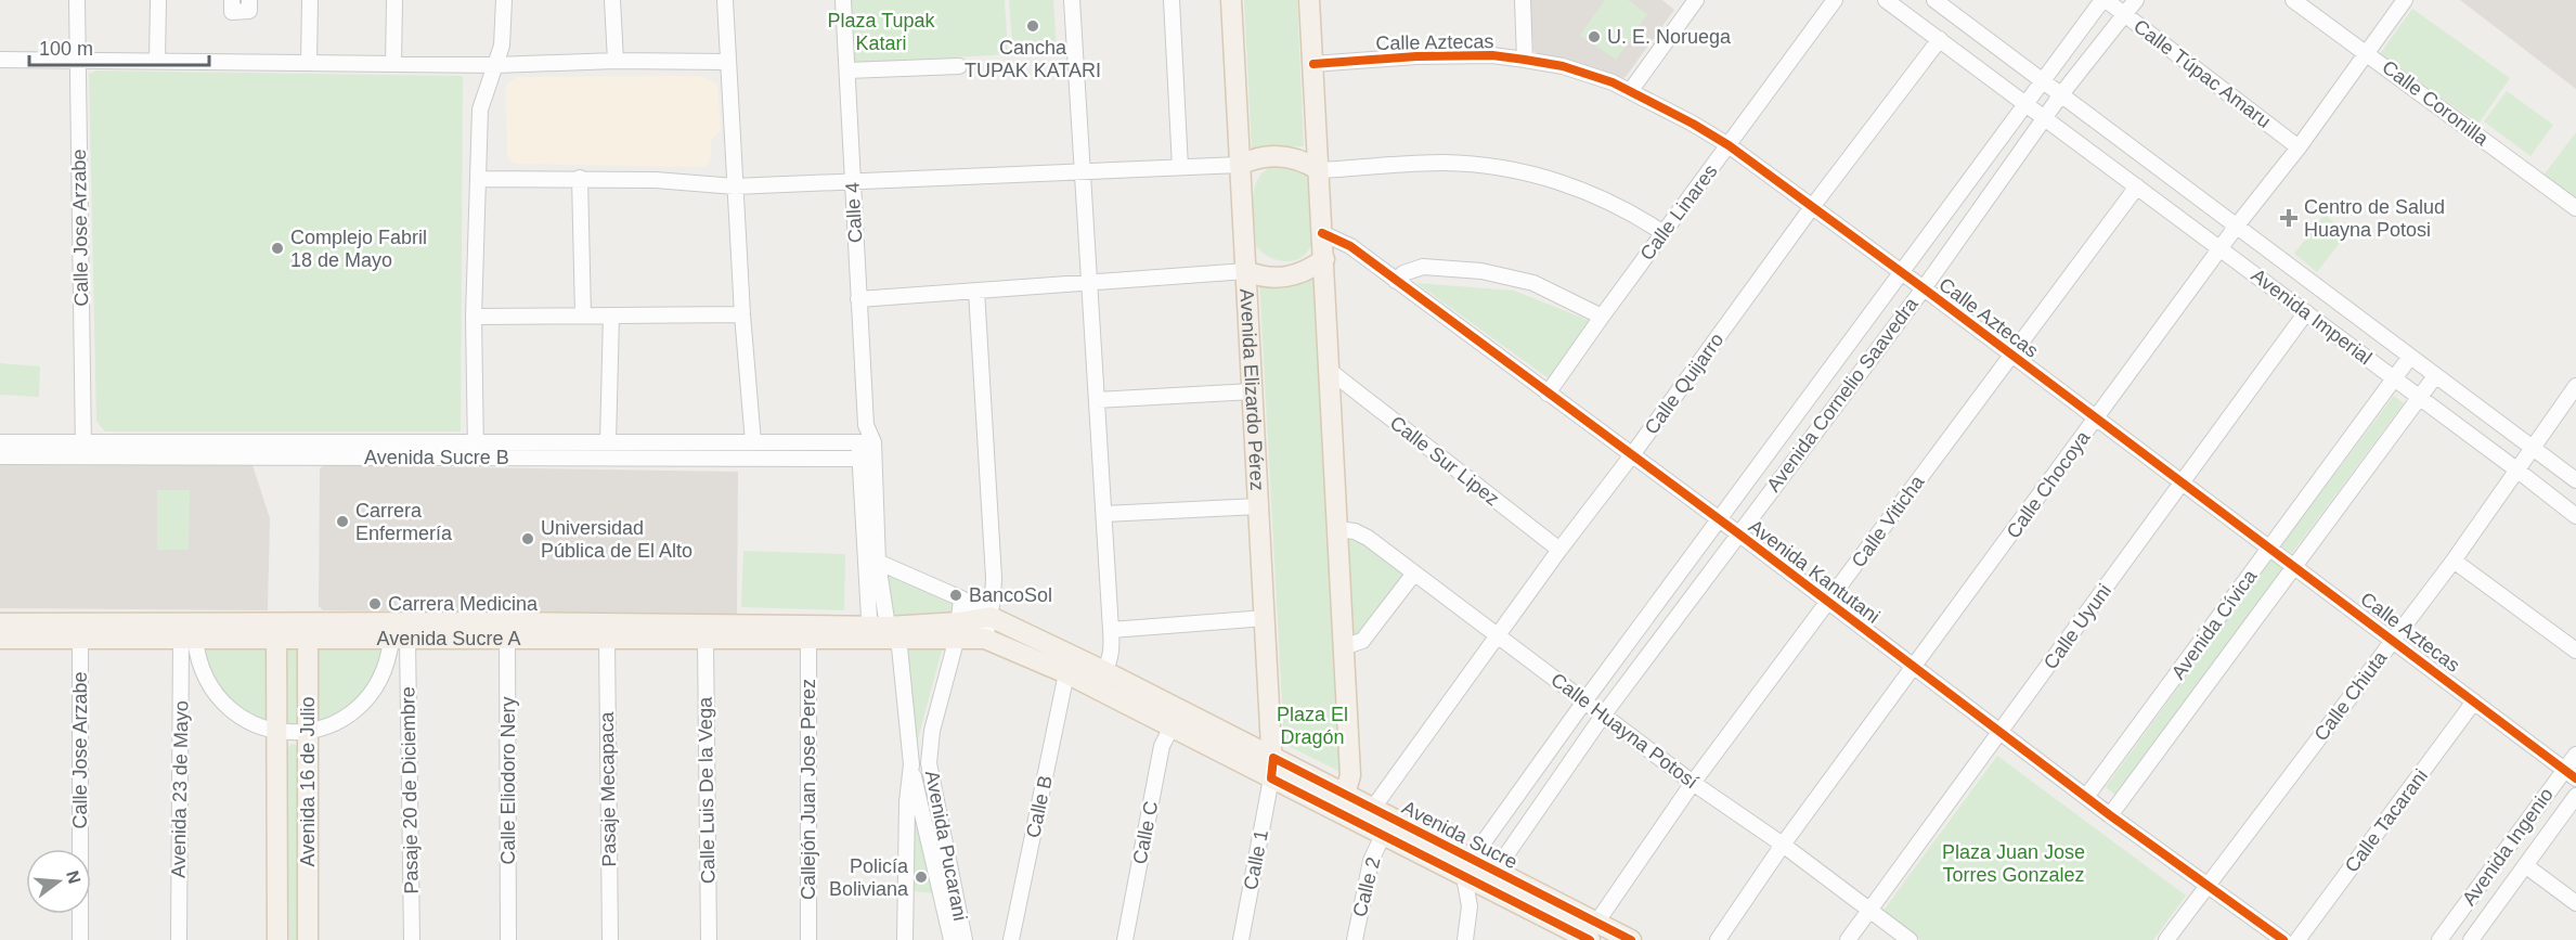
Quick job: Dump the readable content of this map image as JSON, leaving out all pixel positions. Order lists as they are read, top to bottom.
{
  "streets": {
    "main road": [
      "Avenida Elizardo Pérez",
      "Avenida Sucre A",
      "Avenida 16 de Julio",
      "Avenida Sucre"
    ],
    "street": [
      "Calle Aztecas",
      "Calle Túpac Amaru",
      "Calle Coronilla",
      "Calle 4",
      "Calle Linares",
      "Calle Jose Arzabe",
      "Avenida Imperial",
      "Calle Quijarro",
      "Avenida Cornelio Saavedra",
      "Avenida Sucre B",
      "Calle Sur Lipez",
      "Calle Chocoya",
      "Calle Viticha",
      "Avenida Kantutani",
      "Avenida Cívica",
      "Calle Uyuni",
      "Calle Chiuta",
      "Calle Huayna Potosí",
      "Calle Eliodoro Nery",
      "Avenida 23 de Mayo",
      "Pasaje Mecapaca",
      "Callejón Juan Jose Perez",
      "Pasaje 20 de Diciembre",
      "Calle Luis De la Vega",
      "Calle B",
      "Calle Tacarani",
      "Calle C",
      "Avenida Pucarani",
      "Avenida Ingenio",
      "Calle 1",
      "Calle 2"
    ]
  },
  "crossings": [
    ["Calle Aztecas", "Calle Linares"],
    ["Calle Aztecas", "Calle Quijarro"],
    ["Calle Aztecas", "Avenida Cornelio Saavedra"],
    ["Calle Aztecas", "Calle Chocoya"],
    ["Calle Aztecas", "Calle Viticha"],
    ["Calle Aztecas", "Avenida Cívica"],
    ["Calle Aztecas", "Calle Uyuni"],
    ["Calle Aztecas", "Calle Chiuta"],
    ["Calle Aztecas", "Calle Tacarani"],
    ["Calle Aztecas", "Avenida Ingenio"],
    ["Calle Túpac Amaru", "Avenida Cornelio Saavedra"],
    ["Calle Túpac Amaru", "Calle Chocoya"],
    ["Calle Coronilla", "Calle Chocoya"],
    ["Calle 4", "Avenida Sucre B"],
    ["Calle Linares", "Avenida Kantutani"],
    ["Calle Jose Arzabe", "Avenida Sucre B"],
    ["Calle Jose Arzabe", "Avenida Sucre A"],
    ["Avenida Imperial", "Calle Quijarro"],
    ["Avenida Imperial", "Avenida Cornelio Saavedra"],
    ["Avenida Imperial", "Calle Chocoya"],
    ["Avenida Imperial", "Calle Viticha"],
    ["Avenida Imperial", "Avenida Cívica"],
    ["Avenida Imperial", "Calle Uyuni"],
    ["Avenida Imperial", "Calle Chiuta"],
    ["Calle Quijarro", "Calle Sur Lipez"],
    ["Calle Quijarro", "Avenida Kantutani"],
    ["Calle Quijarro", "Calle Huayna Potosí"],
    ["Calle Quijarro", "Avenida Sucre"],
    ["Avenida Elizardo Pérez", "Avenida Sucre"],
    ["Avenida Elizardo Pérez", "Calle 1"],
    ["Avenida Cornelio Saavedra", "Avenida Kantutani"],
    ["Avenida Cornelio Saavedra", "Calle Huayna Potosí"],
    ["Avenida Cornelio Saavedra", "Avenida Sucre"],
    ["Calle Chocoya", "Avenida Kantutani"],
    ["Calle Chocoya", "Calle Huayna Potosí"],
    ["Calle Viticha", "Avenida Kantutani"],
    ["Calle Viticha", "Calle Huayna Potosí"],
    ["Calle Viticha", "Avenida Sucre"],
    ["Avenida Kantutani", "Avenida Cívica"],
    ["Avenida Kantutani", "Calle Uyuni"],
    ["Avenida Kantutani", "Calle Chiuta"],
    ["Calle Uyuni", "Calle Huayna Potosí"],
    ["Avenida Sucre A", "Calle Eliodoro Nery"],
    ["Avenida Sucre A", "Avenida 16 de Julio"],
    ["Avenida Sucre A", "Avenida 23 de Mayo"],
    ["Avenida Sucre A", "Pasaje Mecapaca"],
    ["Avenida Sucre A", "Callejón Juan Jose Perez"],
    ["Avenida Sucre A", "Pasaje 20 de Diciembre"],
    ["Avenida Sucre A", "Calle Luis De la Vega"],
    ["Calle B", "Avenida Sucre"],
    ["Calle C", "Avenida Sucre"],
    ["Avenida Sucre", "Calle 1"],
    ["Avenida Sucre", "Calle 2"]
  ],
  "parks": ["Plaza Tupak Katari", "Plaza El Dragón", "Plaza Juan Jose Torres Gonzalez"],
  "places": {
    "other": [
      "Cancha TUPAK KATARI",
      "U. E. Noruega",
      "Complejo Fabril 18 de Mayo",
      "Carrera Enfermería",
      "Universidad Pública de El Alto",
      "BancoSol",
      "Carrera Medicina",
      "Policía Boliviana"
    ],
    "health": ["Centro de Salud Huayna Potosi"]
  },
  "scale_bar": "100 m",
  "north": "right"
}
